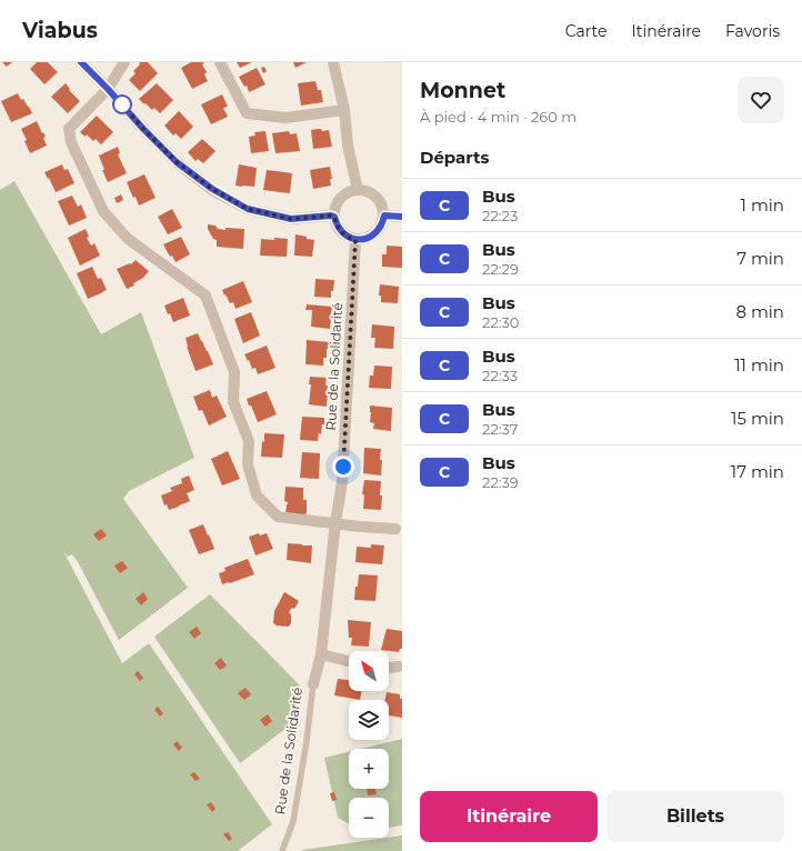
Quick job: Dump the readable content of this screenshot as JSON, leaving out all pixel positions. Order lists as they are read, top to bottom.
{
  "streets": {
    "street": ["Rue de la Solidarité"]
  },
  "lines": ["bus line C"],
  "north": "top left",
  "page": {
    "header": "Viabus",
    "nav": ["Carte", "Itinéraire", "Favoris"],
    "heading": [
      ["Monnet", "À pied · 4 min · 260 m"],
      "Départs"
    ],
    "list": [
      {
        "mark": "C",
        "name": "Bus",
        "note": "22:23",
        "value": "1 min"
      },
      {
        "mark": "C",
        "name": "Bus",
        "note": "22:29",
        "value": "7 min"
      },
      {
        "mark": "C",
        "name": "Bus",
        "note": "22:30",
        "value": "8 min"
      },
      {
        "mark": "C",
        "name": "Bus",
        "note": "22:33",
        "value": "11 min"
      },
      {
        "mark": "C",
        "name": "Bus",
        "note": "22:37",
        "value": "15 min"
      },
      {
        "mark": "C",
        "name": "Bus",
        "note": "22:39",
        "value": "17 min"
      }
    ],
    "map_buttons": ["+", "−"],
    "buttons": ["Itinéraire", "Billets"]
  }
}
